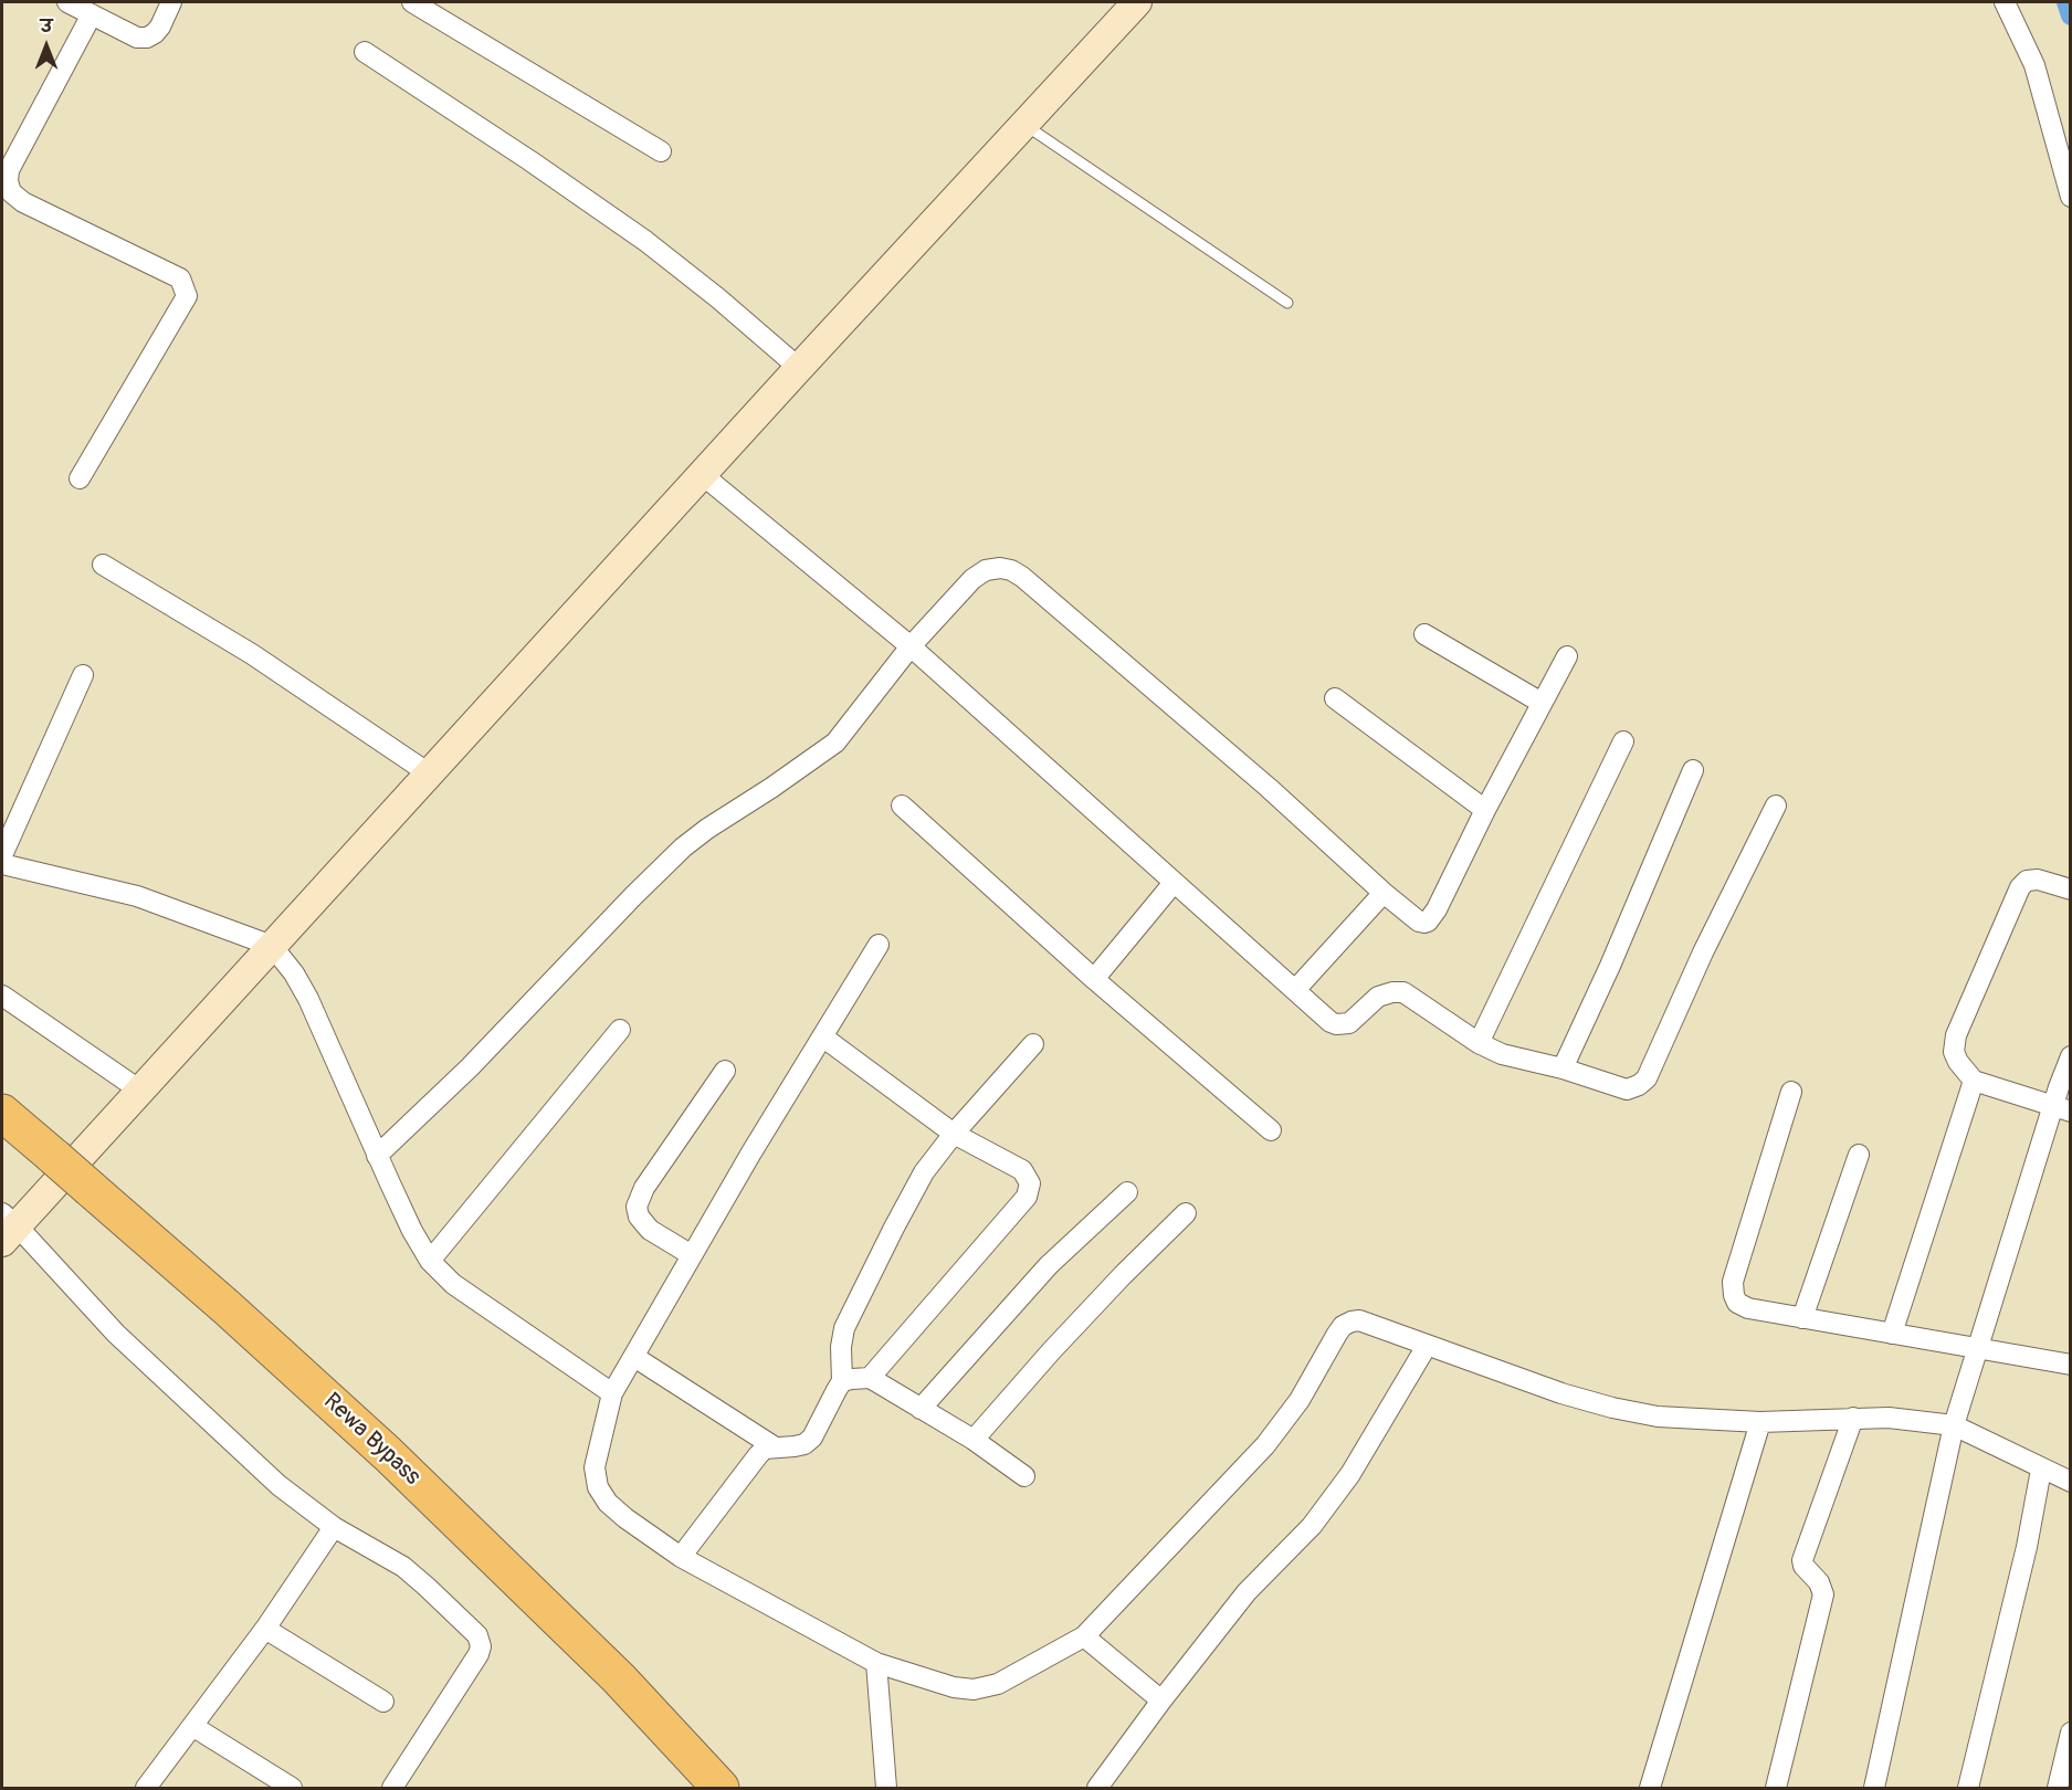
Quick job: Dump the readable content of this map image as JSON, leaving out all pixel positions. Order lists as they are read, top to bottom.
{
  "streets": {
    "highway": ["Rewa Bypass"]
  },
  "north": "top"
}
